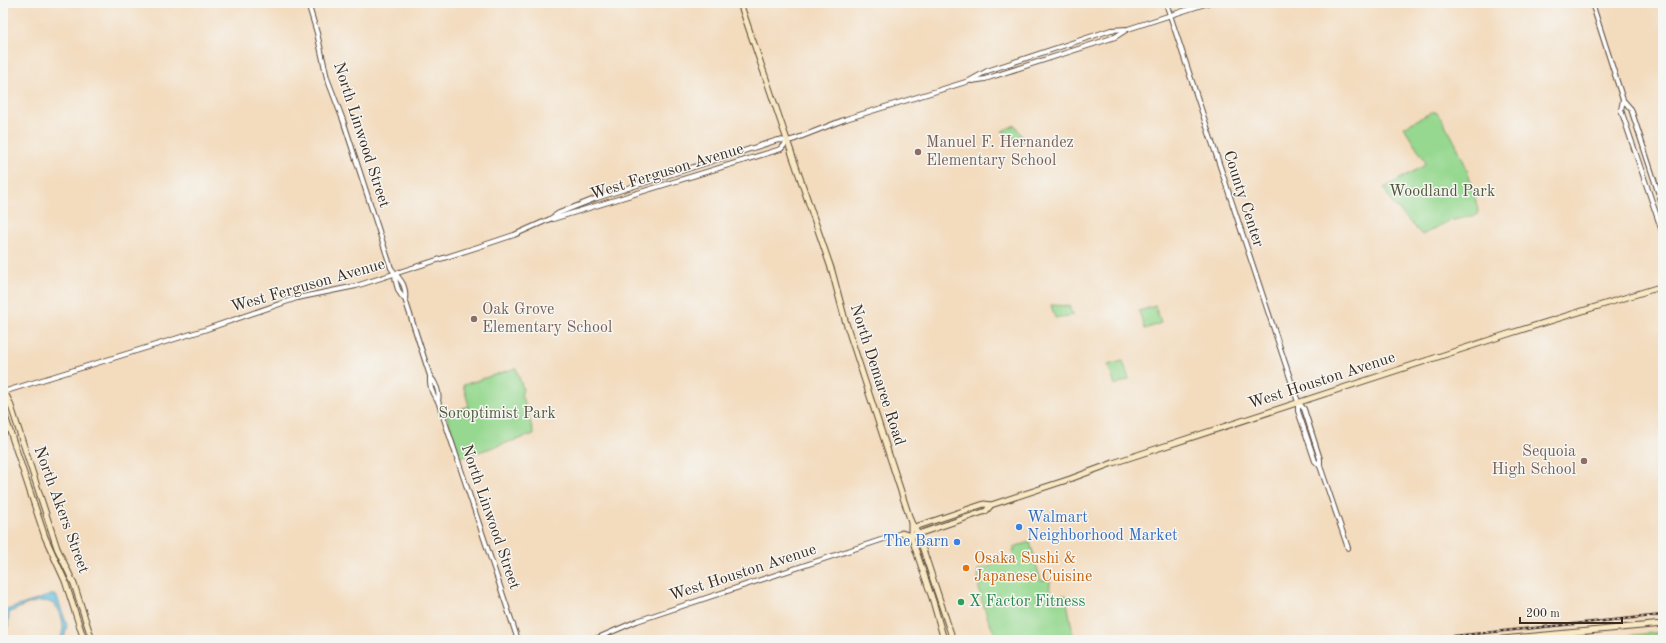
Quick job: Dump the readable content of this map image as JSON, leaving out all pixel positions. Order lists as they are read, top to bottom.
{
  "streets": {
    "main road": ["North Demaree Road", "West Houston Avenue", "North Akers Street"],
    "street": ["North Linwood Street", "West Ferguson Avenue", "County Center"]
  },
  "crossings": [
    ["North Linwood Street", "West Ferguson Avenue"],
    ["West Ferguson Avenue", "County Center"],
    ["West Ferguson Avenue", "North Demaree Road"],
    ["West Ferguson Avenue", "North Akers Street"],
    ["County Center", "West Houston Avenue"],
    ["North Demaree Road", "West Houston Avenue"]
  ],
  "parks": ["Woodland Park", "Soroptimist Park"],
  "places": [
    "Manuel F. Hernandez Elementary School",
    "Oak Grove Elementary School",
    "Sequoia High School",
    "Walmart Neighborhood Market",
    "The Barn",
    "Osaka Sushi & Japanese Cuisine",
    "X Factor Fitness"
  ],
  "scale_bar": "200 m"
}
